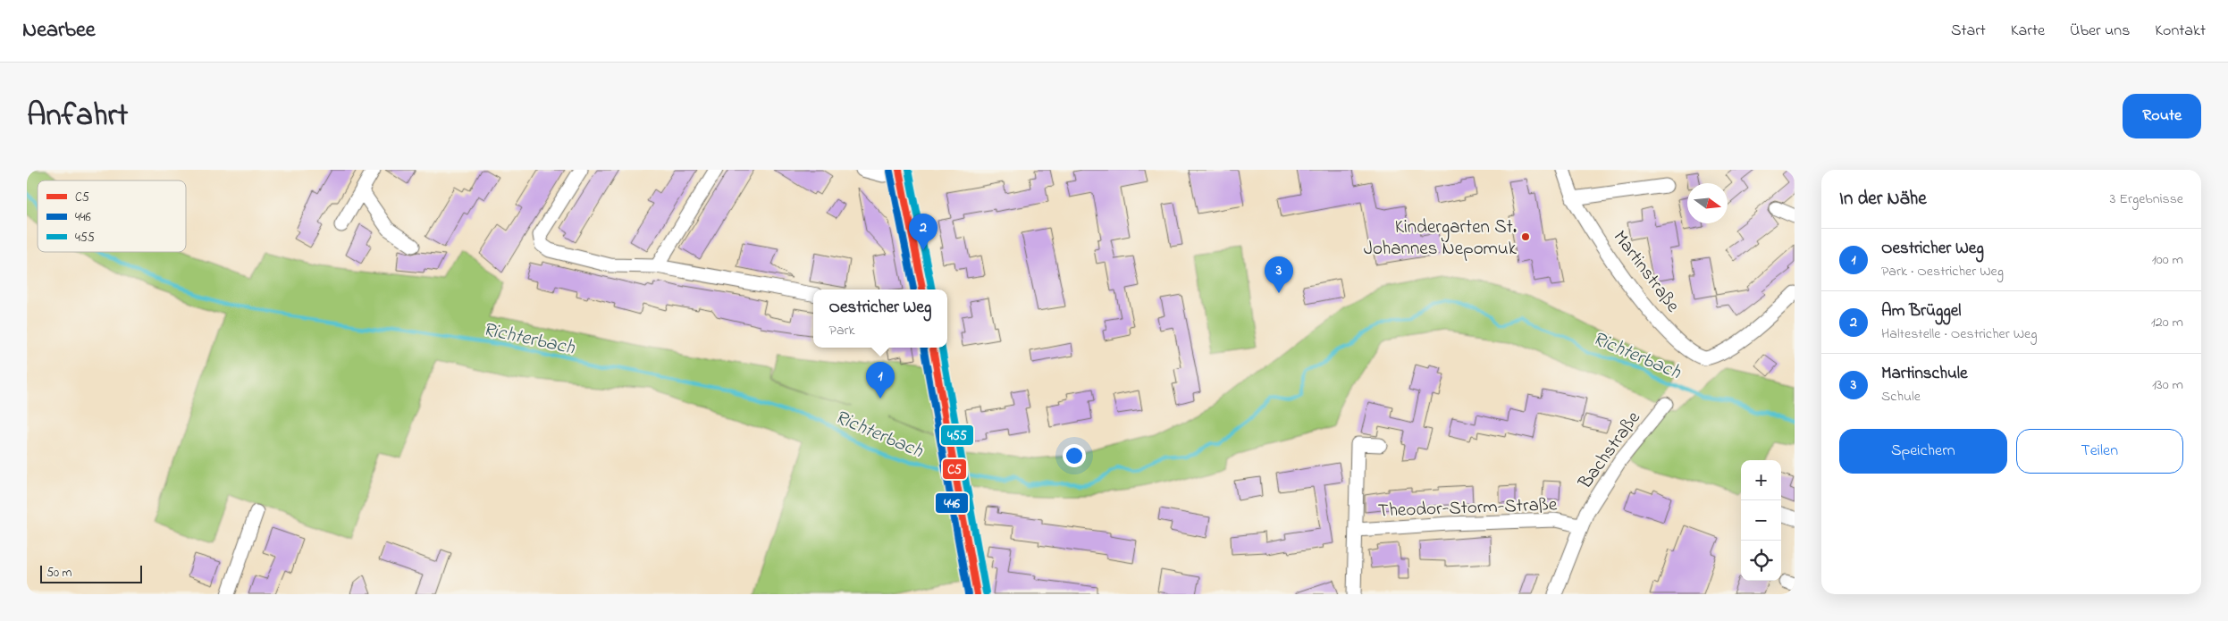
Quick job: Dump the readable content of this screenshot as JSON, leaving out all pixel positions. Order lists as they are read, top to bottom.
{
  "streets": {
    "street": ["Martinstraße", "Bachstraße", "Theodor-Storm-Straße"]
  },
  "crossings": [
    ["Bachstraße", "Theodor-Storm-Straße"]
  ],
  "water": ["Richterbach"],
  "places": ["Kindergarten St. Johannes Nepomuk"],
  "lines": ["transit line C5", "transit line 455", "transit line 446"],
  "legend": ["C5", "446", "455"],
  "scale_bar": "50 m",
  "north": "right",
  "page": {
    "header": "Nearbee",
    "nav": [
      "Start",
      "Karte",
      "Über uns",
      "Kontakt"
    ],
    "title": "Anfahrt",
    "buttons": [
      "Route",
      ["Speichern", "Teilen"]
    ],
    "heading": ["In der Nähe", "3 Ergebnisse"],
    "pins": ["2", "3", "1"],
    "list": [
      {
        "mark": "1",
        "name": "Oestricher Weg",
        "note": "Park · Oestricher Weg",
        "value": "100 m"
      },
      {
        "mark": "2",
        "name": "Am Brüggel",
        "note": "Haltestelle · Oestricher Weg",
        "value": "120 m"
      },
      {
        "mark": "3",
        "name": "Martinschule",
        "note": "Schule",
        "value": "130 m"
      }
    ],
    "popup": ["Oestricher Weg", "Park"],
    "map_buttons": ["+", "−"],
    "scale": "50 m"
  }
}
